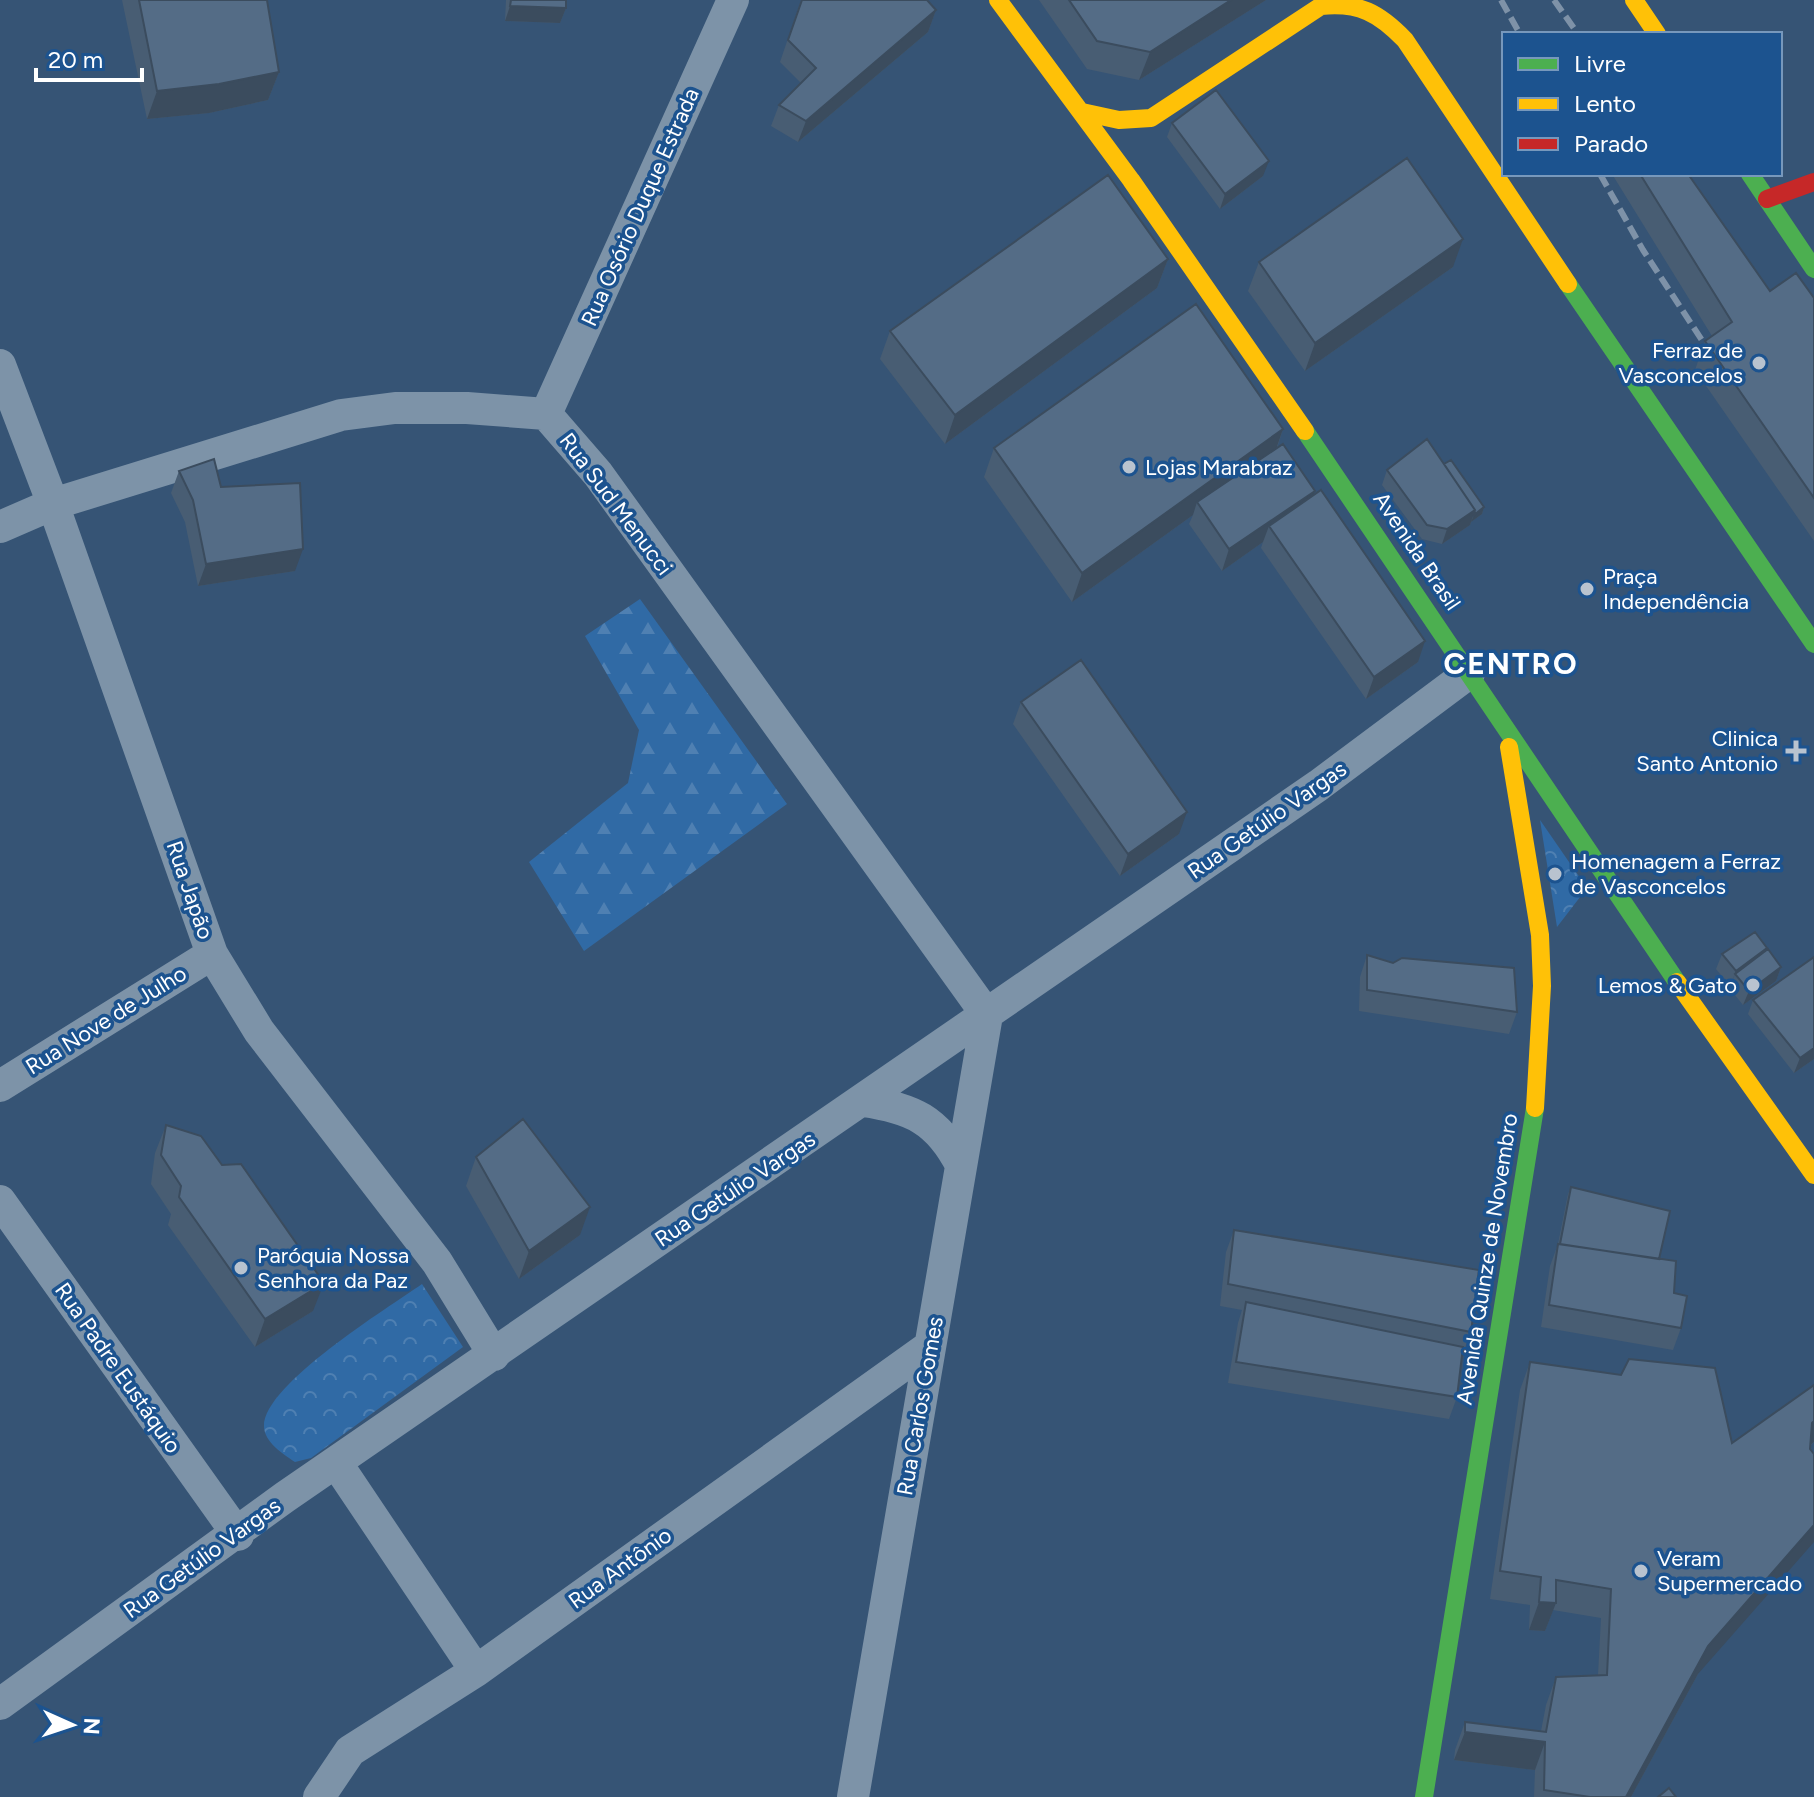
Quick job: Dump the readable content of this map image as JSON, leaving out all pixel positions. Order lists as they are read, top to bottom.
{
  "streets": {
    "main road": ["Avenida Brasil", "Avenida Quinze de Novembro"],
    "street": [
      "Rua Osório Duque Estrada",
      "Rua Sud Menucci",
      "Rua Getúlio Vargas",
      "Rua Japão",
      "Rua Nove de Julho",
      "Rua Padre Eustáquio",
      "Rua Carlos Gomes",
      "Rua Antônio"
    ]
  },
  "crossings": [
    ["Rua Osório Duque Estrada", "Rua Sud Menucci"],
    ["Rua Sud Menucci", "Rua Getúlio Vargas"],
    ["Rua Sud Menucci", "Rua Japão"],
    ["Rua Sud Menucci", "Rua Carlos Gomes"],
    ["Avenida Brasil", "Rua Getúlio Vargas"],
    ["Avenida Brasil", "Avenida Quinze de Novembro"],
    ["Rua Getúlio Vargas", "Rua Japão"],
    ["Rua Getúlio Vargas", "Rua Padre Eustáquio"],
    ["Rua Getúlio Vargas", "Rua Carlos Gomes"],
    ["Rua Japão", "Rua Nove de Julho"],
    ["Rua Carlos Gomes", "Rua Antônio"]
  ],
  "districts": ["CENTRO"],
  "places": {
    "other": [
      "Ferraz de Vasconcelos",
      "Lojas Marabraz",
      "Praça Independência",
      "Homenagem a Ferraz de Vasconcelos",
      "Lemos & Gato",
      "Paróquia Nossa Senhora da Paz",
      "Veram Supermercado"
    ],
    "health": ["Clinica Santo Antonio"]
  },
  "legend": ["Livre", "Lento", "Parado"],
  "scale_bar": "20 m",
  "north": "right"
}
